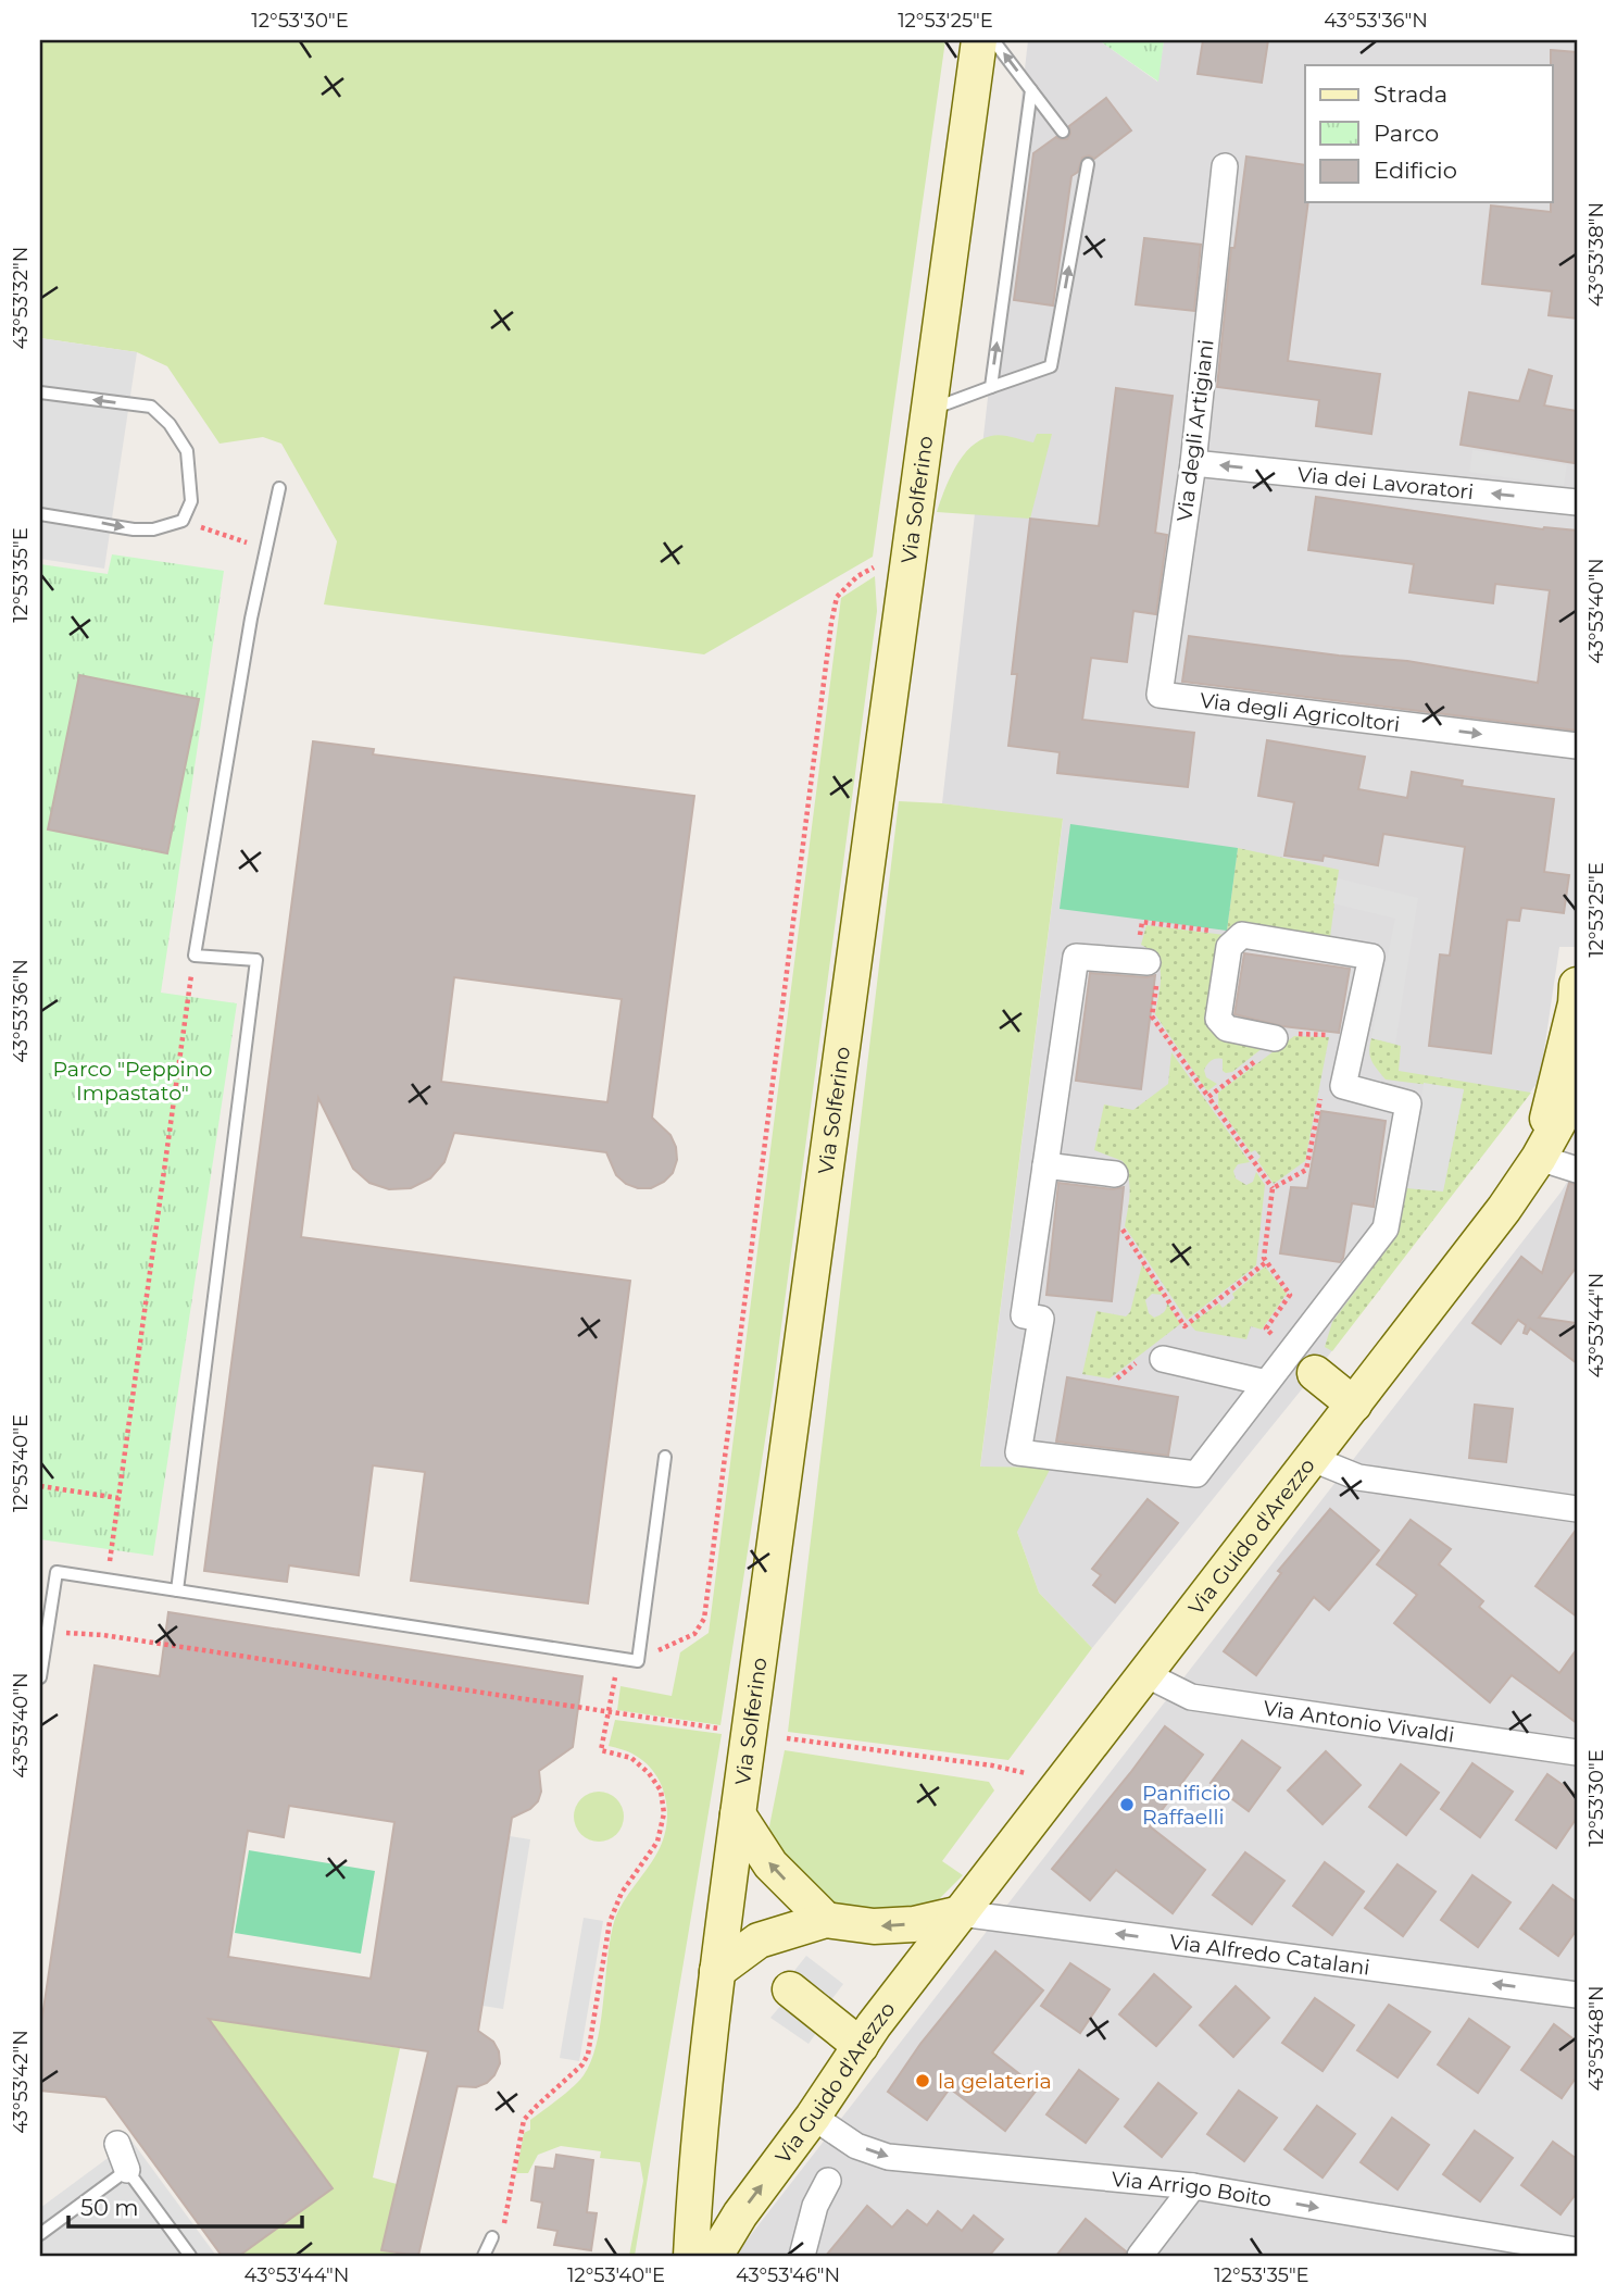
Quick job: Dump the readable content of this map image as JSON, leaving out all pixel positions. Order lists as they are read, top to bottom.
{
  "streets": {
    "main road": ["Via Solferino", "Via Guido d'Arezzo"],
    "street": [
      "Via degli Artigiani",
      "Via dei Lavoratori",
      "Via degli Agricoltori",
      "Via Antonio Vivaldi",
      "Via Alfredo Catalani",
      "Via Arrigo Boito"
    ]
  },
  "crossings": [
    ["Via degli Artigiani", "Via dei Lavoratori"],
    ["Via degli Artigiani", "Via degli Agricoltori"],
    ["Via Guido d'Arezzo", "Via Antonio Vivaldi"],
    ["Via Guido d'Arezzo", "Via Alfredo Catalani"],
    ["Via Guido d'Arezzo", "Via Arrigo Boito"]
  ],
  "one_way": [
    "Via dei Lavoratori",
    "Via degli Agricoltori",
    "Via Alfredo Catalani",
    "Via Arrigo Boito"
  ],
  "parks": ["Parco \"Peppino Impastato\""],
  "places": ["Panificio Raffaelli", "la gelateria"],
  "legend": ["Strada", "Parco", "Edificio"],
  "scale_bar": "50 m",
  "coordinates": [
    "12°53'30\"E",
    "12°53'25\"E",
    "43°53'36\"N",
    "43°53'38\"N",
    "43°53'32\"N",
    "12°53'35\"E",
    "43°53'40\"N",
    "43°53'44\"N",
    "12°53'40\"E",
    "43°53'48\"N",
    "43°53'42\"N",
    "43°53'46\"N"
  ]
}
